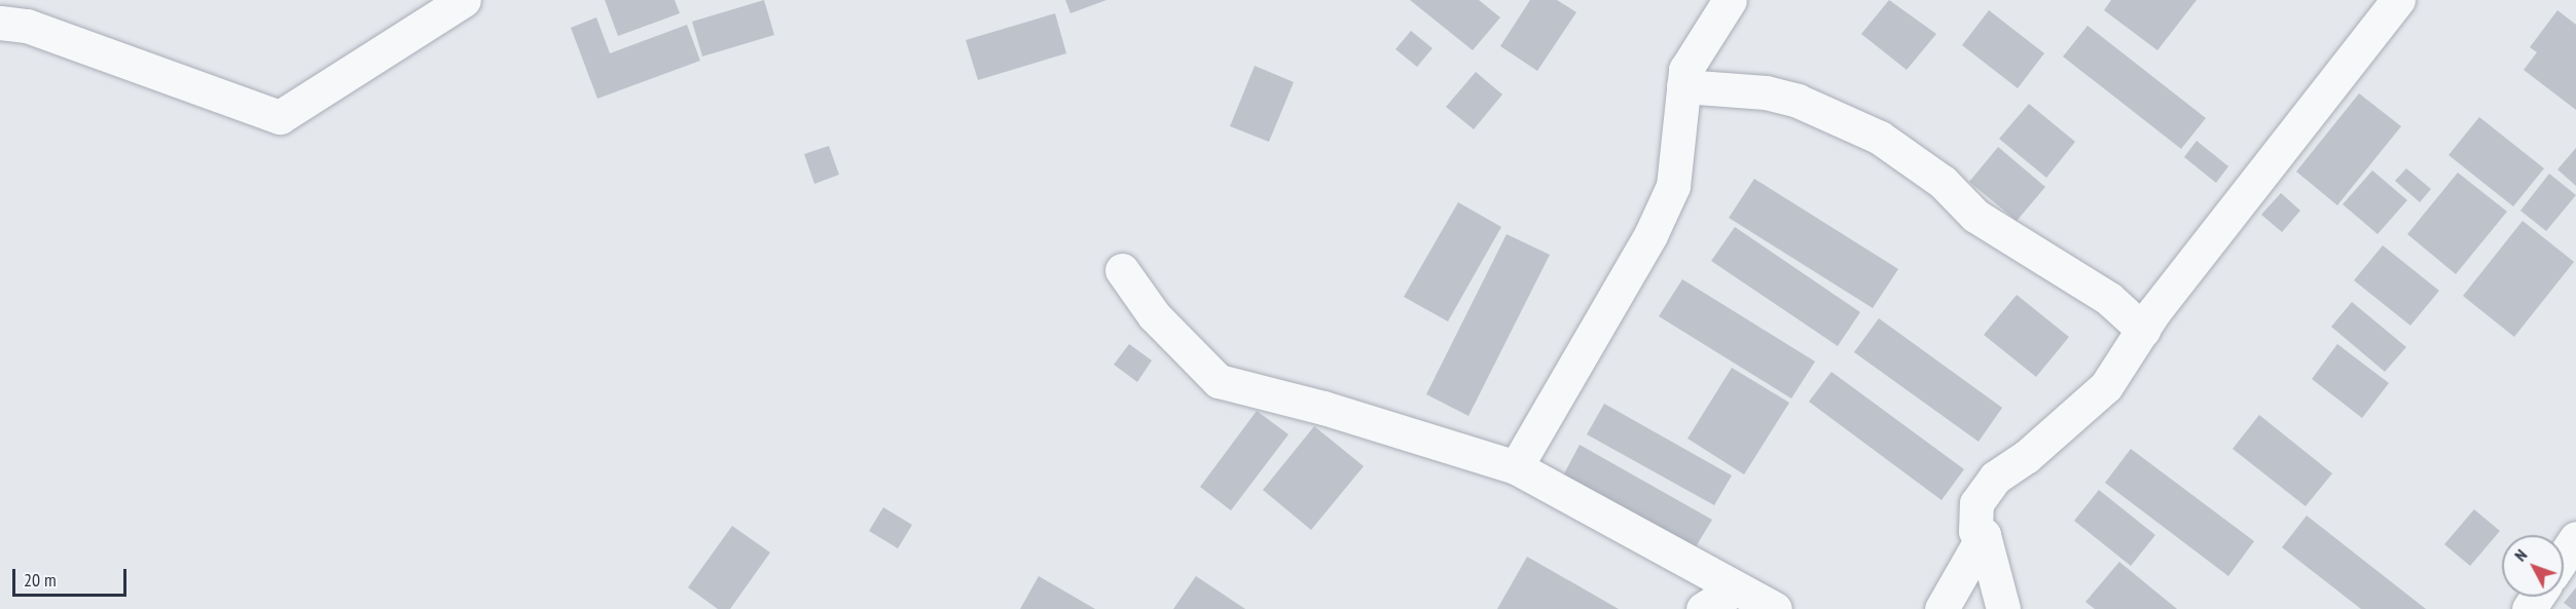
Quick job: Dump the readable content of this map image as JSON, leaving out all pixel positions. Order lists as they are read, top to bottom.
{
  "scale_bar": "20 m",
  "north": "top left"
}
